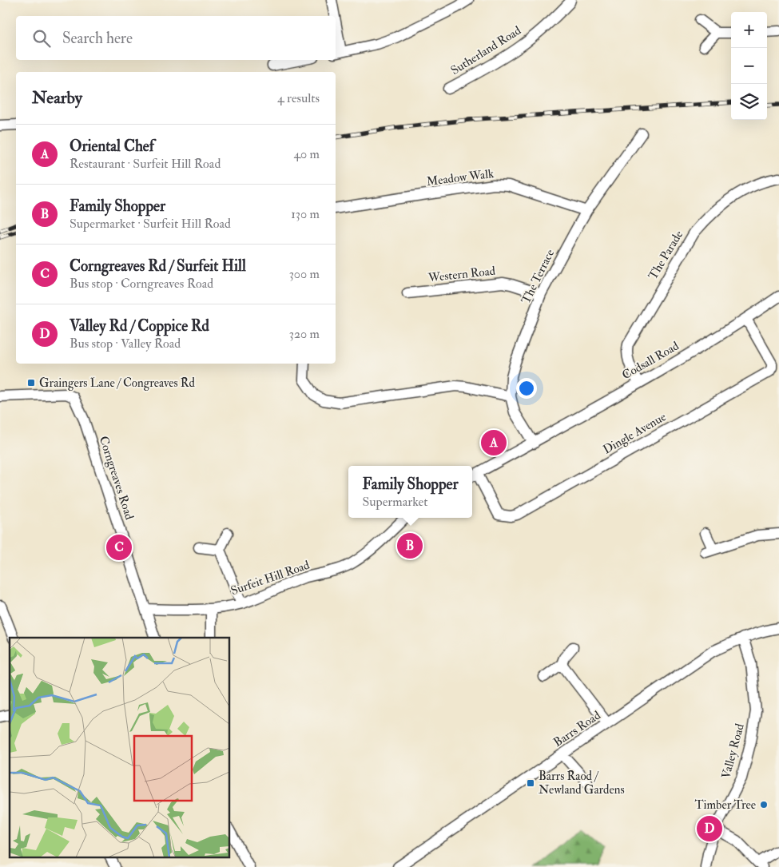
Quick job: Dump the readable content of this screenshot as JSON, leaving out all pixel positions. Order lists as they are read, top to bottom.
{
  "streets": {
    "street": [
      "Sutherland Road",
      "Meadow Walk",
      "The Parade",
      "Western Road",
      "The Terrace",
      "Codsall Road",
      "Dingle Avenue",
      "Corngreaves Road",
      "Surfeit Hill Road",
      "Barrs Road",
      "Valley Road"
    ]
  },
  "crossings": [
    ["Meadow Walk", "The Terrace"],
    ["The Parade", "Codsall Road"],
    ["Western Road", "The Terrace"],
    ["The Terrace", "Codsall Road"],
    ["Codsall Road", "Dingle Avenue"],
    ["Corngreaves Road", "Surfeit Hill Road"],
    ["Barrs Road", "Valley Road"]
  ],
  "places": {
    "transit": ["Graingers Lane / Congreaves Rd", "Barrs Raod / Newland Gardens"],
    "other": ["Timber Tree"]
  },
  "page": {
    "map_buttons": ["+", "−"],
    "search": "Search here",
    "heading": ["Nearby", "4 results"],
    "list": [
      {
        "mark": "A",
        "name": "Oriental Chef",
        "note": "Restaurant · Surfeit Hill Road",
        "value": "40 m"
      },
      {
        "mark": "B",
        "name": "Family Shopper",
        "note": "Supermarket · Surfeit Hill Road",
        "value": "130 m"
      },
      {
        "mark": "C",
        "name": "Corngreaves Rd / Surfeit Hill",
        "note": "Bus stop · Corngreaves Road",
        "value": "300 m"
      },
      {
        "mark": "D",
        "name": "Valley Rd / Coppice Rd",
        "note": "Bus stop · Valley Road",
        "value": "320 m"
      }
    ],
    "pins": [
      "A",
      "B",
      "C",
      "D"
    ],
    "popup": ["Family Shopper", "Supermarket"]
  }
}
